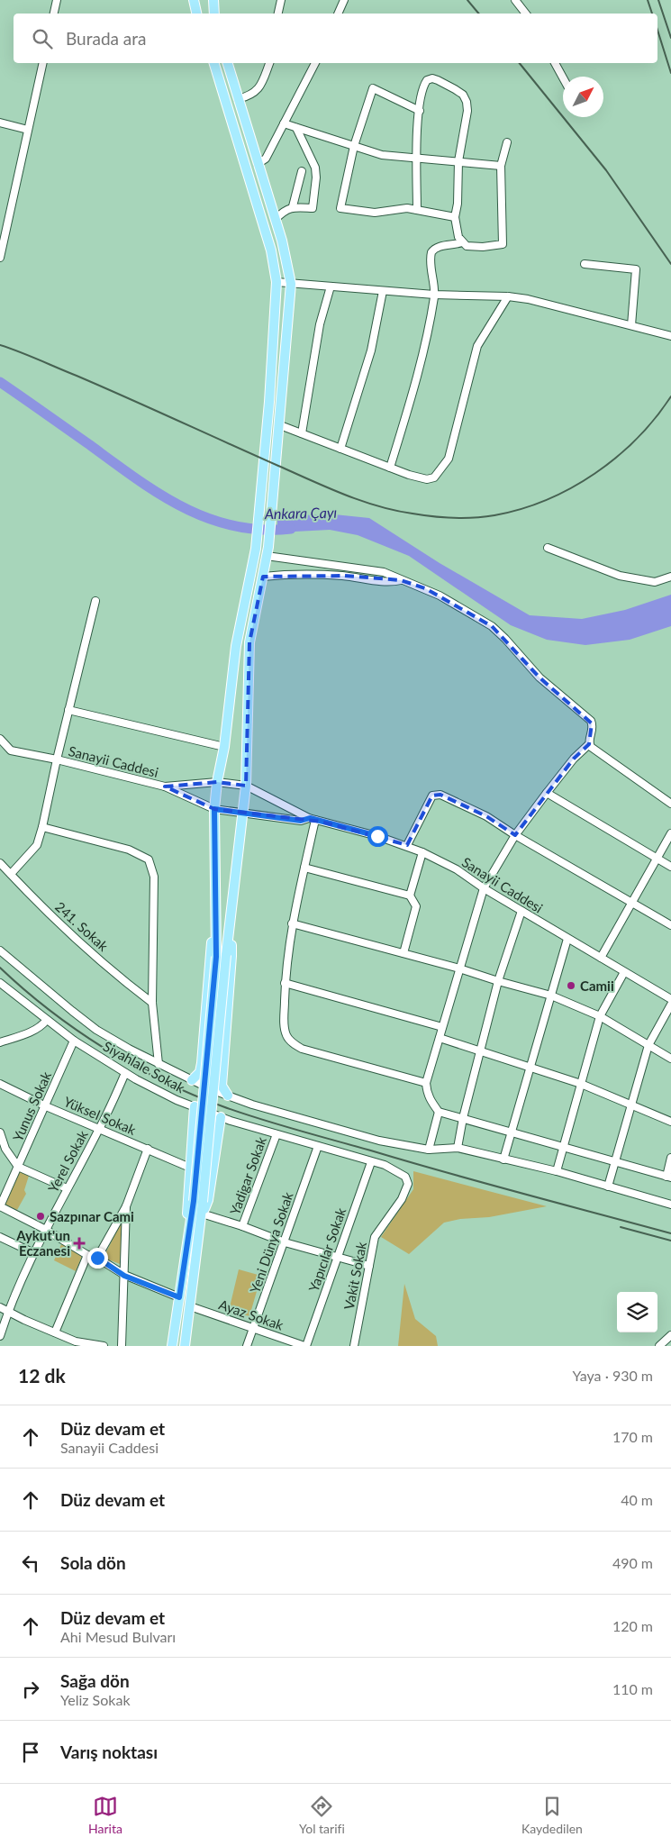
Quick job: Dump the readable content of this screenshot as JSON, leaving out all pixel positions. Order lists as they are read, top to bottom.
{
  "streets": {
    "street": [
      "Sanayii Caddesi",
      "241. Sokak",
      "Siyahlale Sokak",
      "Yunus Sokak",
      "Yüksel Sokak",
      "Yerel Sokak",
      "Yadigar Sokak",
      "Yeni Dünya Sokak",
      "Yapıcılar Sokak",
      "Vakit Sokak",
      "Ayaz Sokak"
    ]
  },
  "crossings": [
    ["Siyahlale Sokak", "Yunus Sokak"],
    ["Siyahlale Sokak", "Yerel Sokak"],
    ["Siyahlale Sokak", "Yadigar Sokak"],
    ["Siyahlale Sokak", "Yeni Dünya Sokak"],
    ["Siyahlale Sokak", "Yapıcılar Sokak"],
    ["Siyahlale Sokak", "Vakit Sokak"],
    ["Yunus Sokak", "Yüksel Sokak"],
    ["Yüksel Sokak", "Yerel Sokak"],
    ["Yeni Dünya Sokak", "Ayaz Sokak"],
    ["Yapıcılar Sokak", "Vakit Sokak"],
    ["Yapıcılar Sokak", "Ayaz Sokak"]
  ],
  "water": ["Ankara Çayı"],
  "places": {
    "other": ["Camii", "Sazpınar Cami"],
    "health": ["Aykut'un Eczanesi"]
  },
  "north": "top right",
  "page": {
    "search": "Burada ara",
    "heading": ["12 dk", "Yaya · 930 m"],
    "list": [
      ["Düz devam et", "Sanayii Caddesi", "170 m"],
      ["Düz devam et", "40 m"],
      ["Sola dön", "490 m"],
      ["Düz devam et", "Ahi Mesud Bulvarı", "120 m"],
      ["Sağa dön", "Yeliz Sokak", "110 m"],
      "Varış noktası"
    ],
    "nav": ["Harita", "Yol tarifi", "Kaydedilen"]
  }
}
